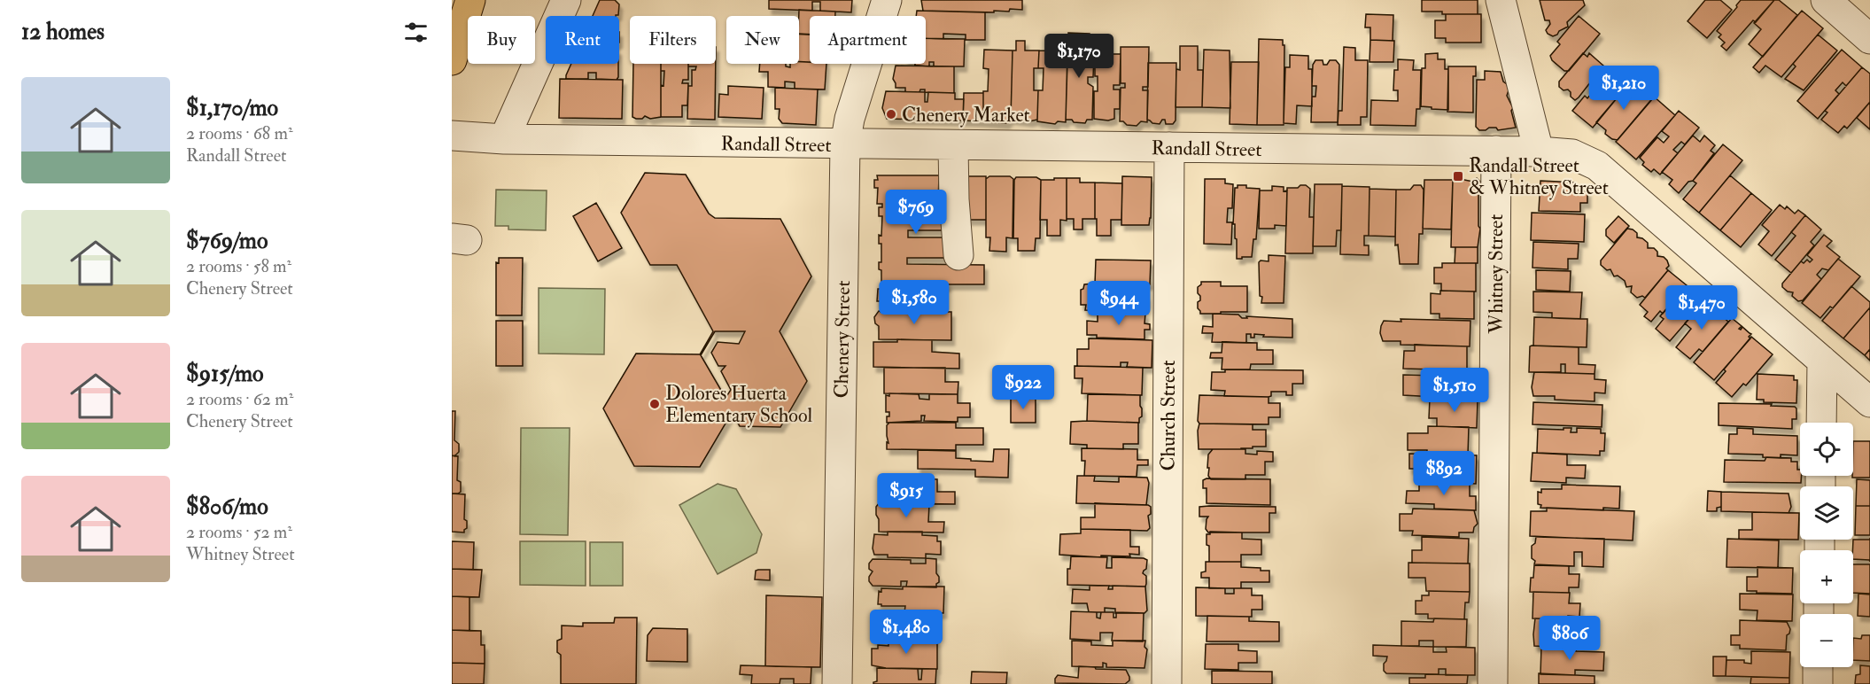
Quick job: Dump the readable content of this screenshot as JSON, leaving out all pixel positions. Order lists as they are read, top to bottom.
{
  "streets": {
    "street": [
      "Randall Street",
      "Whitney Street",
      "Chenery Street",
      "Church Street"
    ]
  },
  "crossings": [
    ["Randall Street", "Whitney Street"],
    ["Randall Street", "Chenery Street"],
    ["Randall Street", "Church Street"]
  ],
  "places": {
    "other": ["Chenery Market", "Dolores Huerta Elementary School"],
    "transit": ["Randall Street & Whitney Street"]
  },
  "page": {
    "heading": "12 homes",
    "chip": [
      "Buy",
      "Rent",
      "Filters",
      "New",
      "Apartment"
    ],
    "price": [
      "$1,170",
      "$1,210",
      "$769",
      "$1,580",
      "$944",
      "$1,470",
      "$922",
      "$1,510",
      "$892",
      "$915",
      "$1,480",
      "$806"
    ],
    "list": [
      {
        "name": "$1,170/mo",
        "note": "2 rooms · 68 m² · Randall Street"
      },
      {
        "name": "$769/mo",
        "note": "2 rooms · 58 m² · Chenery Street"
      },
      {
        "name": "$915/mo",
        "note": "2 rooms · 62 m² · Chenery Street"
      },
      {
        "name": "$806/mo",
        "note": "2 rooms · 52 m² · Whitney Street"
      }
    ],
    "map_buttons": ["+", "−"]
  }
}
